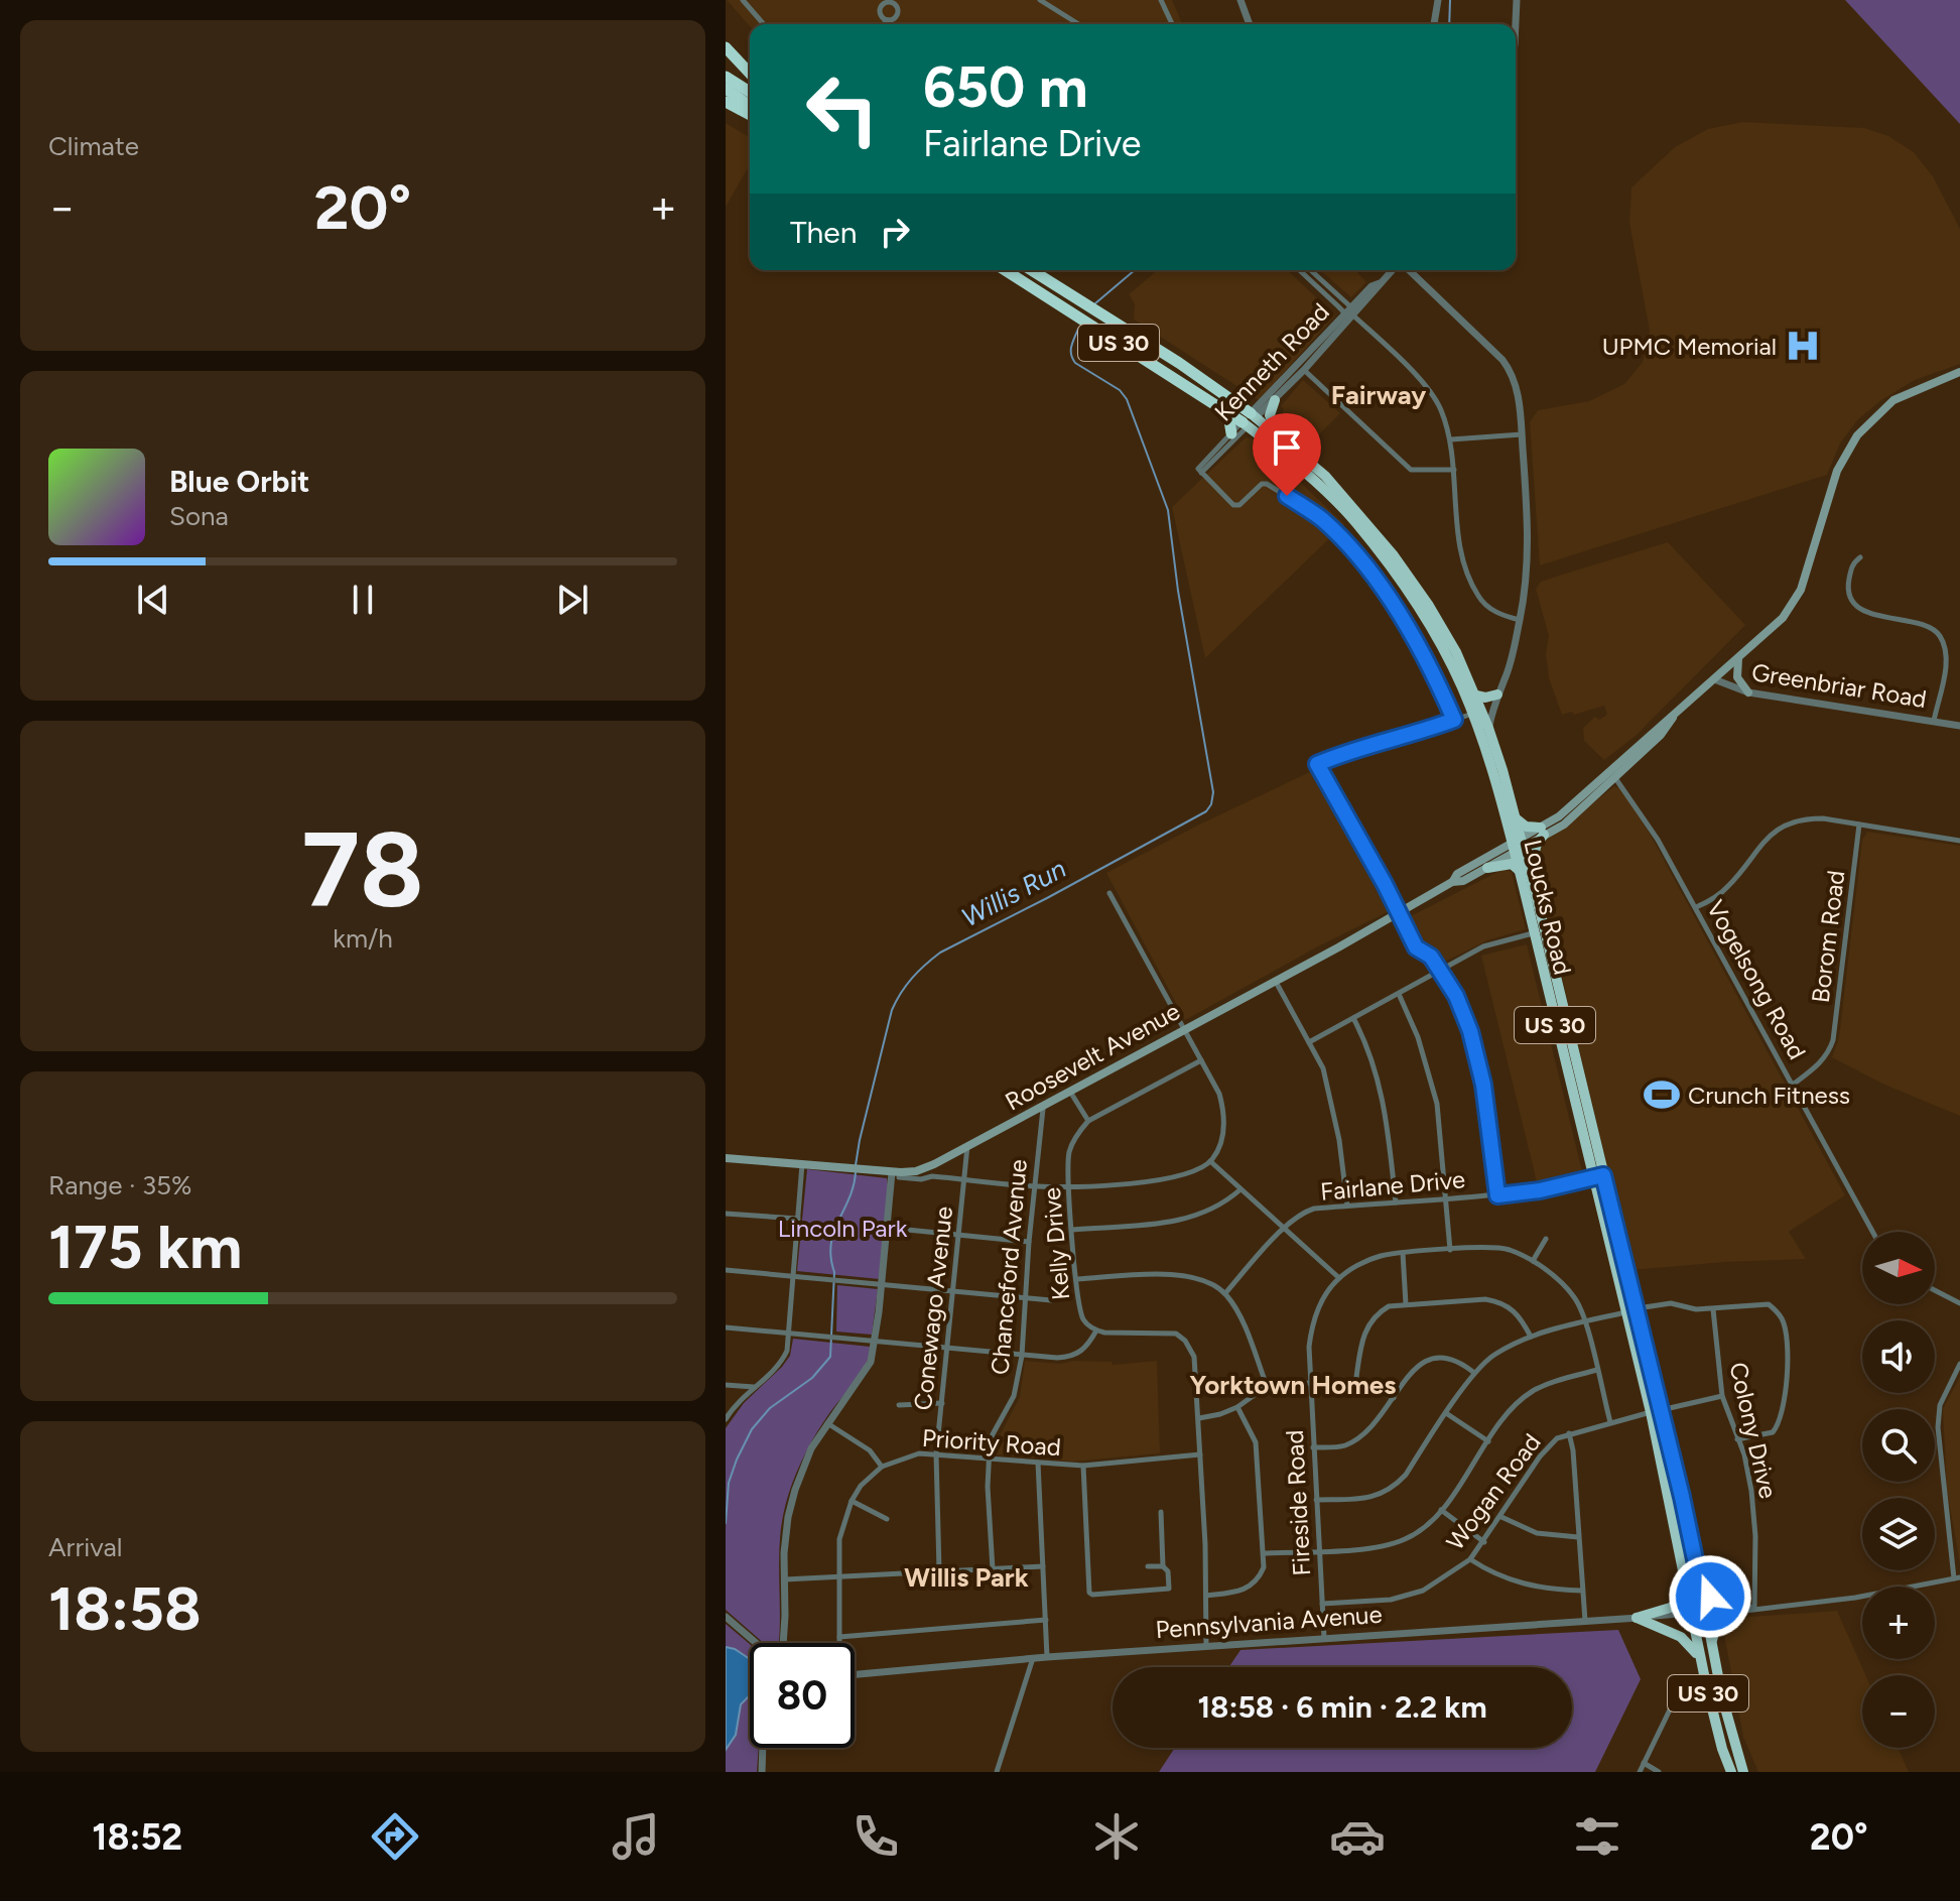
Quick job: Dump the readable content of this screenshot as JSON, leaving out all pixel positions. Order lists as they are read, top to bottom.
{
  "streets": {
    "highway": ["US 30", "Loucks Road"],
    "main road": ["Roosevelt Avenue"],
    "street": [
      "Kenneth Road",
      "Greenbriar Road",
      "Borom Road",
      "Vogelsong Road",
      "Fairlane Drive",
      "Kelly Drive",
      "Chanceford Avenue",
      "Conewago Avenue",
      "Colony Drive",
      "Priority Road",
      "Wogan Road",
      "Fireside Road",
      "Pennsylvania Avenue"
    ]
  },
  "crossings": [
    ["US 30", "Kenneth Road"],
    ["US 30", "Loucks Road"],
    ["Greenbriar Road", "Roosevelt Avenue"],
    ["Loucks Road", "Roosevelt Avenue"],
    ["Loucks Road", "Fairlane Drive"],
    ["Loucks Road", "Wogan Road"],
    ["Loucks Road", "Pennsylvania Avenue"],
    ["Borom Road", "Vogelsong Road"],
    ["Vogelsong Road", "Roosevelt Avenue"],
    ["Roosevelt Avenue", "Chanceford Avenue"],
    ["Roosevelt Avenue", "Conewago Avenue"],
    ["Chanceford Avenue", "Priority Road"],
    ["Conewago Avenue", "Priority Road"],
    ["Colony Drive", "Wogan Road"],
    ["Colony Drive", "Pennsylvania Avenue"],
    ["Wogan Road", "Fireside Road"],
    ["Fireside Road", "Pennsylvania Avenue"]
  ],
  "districts": ["Fairway", "Yorktown Homes", "Willis Park"],
  "water": ["Willis Run"],
  "parks": ["Lincoln Park"],
  "places": {
    "hospital": ["UPMC Memorial"],
    "sports": ["Crunch Fitness"]
  },
  "north": "right",
  "page": {
    "tile": [
      "Climate",
      ["78", "km/h"],
      ["Range · 35%", "175 km"],
      ["Arrival", "18:58"]
    ],
    "turn": ["650 m", "Fairlane Drive"],
    "heat": ["−", "20°", "+"],
    "then": "Then",
    "song": ["Blue Orbit", "Sona"],
    "map_buttons": ["+", "−"],
    "limit": "80",
    "trip": "18:58 · 6 min · 2.2 km",
    "tabs": ["18:52", "20°"]
  }
}
